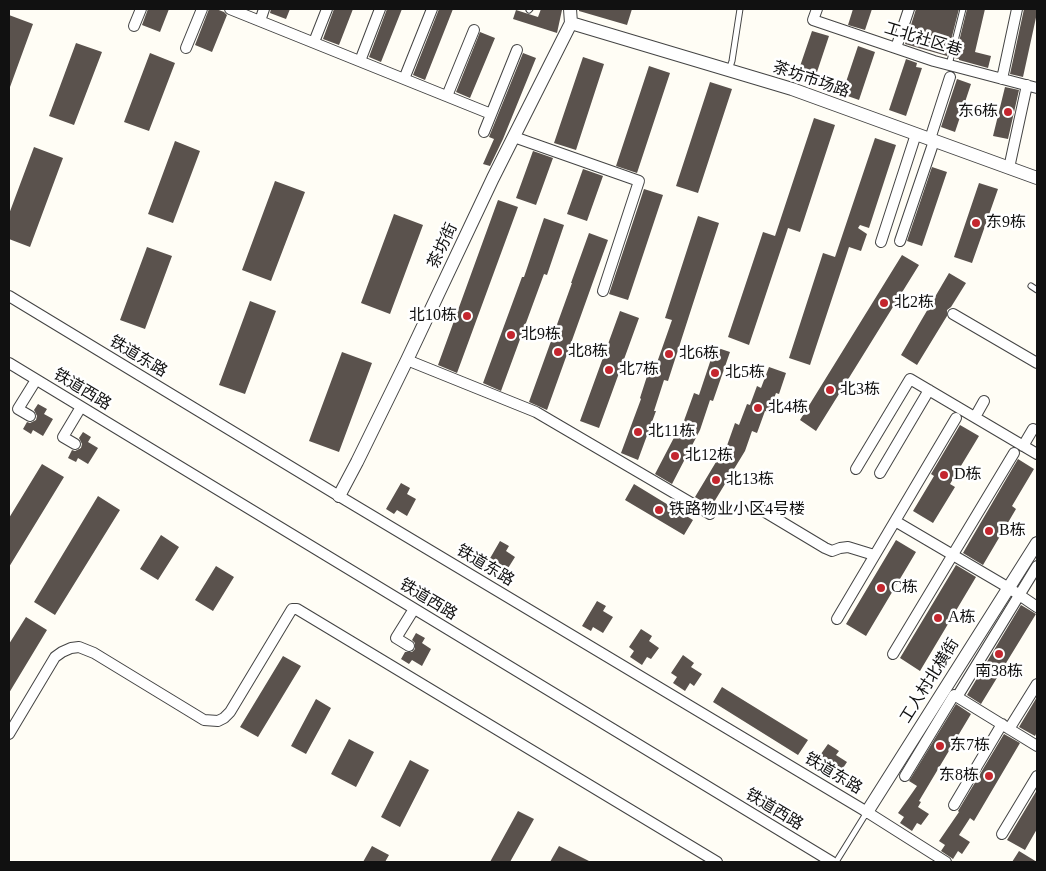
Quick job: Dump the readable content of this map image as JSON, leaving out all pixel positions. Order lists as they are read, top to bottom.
{
  "streets": {
    "street": [
      "工北社区巷",
      "茶坊市场路",
      "茶坊街",
      "铁道东路",
      "铁道西路",
      "工人村北横街"
    ]
  },
  "crossings": [
    ["茶坊市场路", "茶坊街"],
    ["茶坊街", "铁道东路"],
    ["铁道东路", "工人村北横街"]
  ],
  "places": [
    "东6栋",
    "东9栋",
    "北2栋",
    "北10栋",
    "北9栋",
    "北8栋",
    "北6栋",
    "北7栋",
    "北5栋",
    "北3栋",
    "北4栋",
    "北11栋",
    "北12栋",
    "D栋",
    "北13栋",
    "铁路物业小区4号楼",
    "B栋",
    "C栋",
    "A栋",
    "南38栋",
    "东7栋",
    "东8栋"
  ]
}
